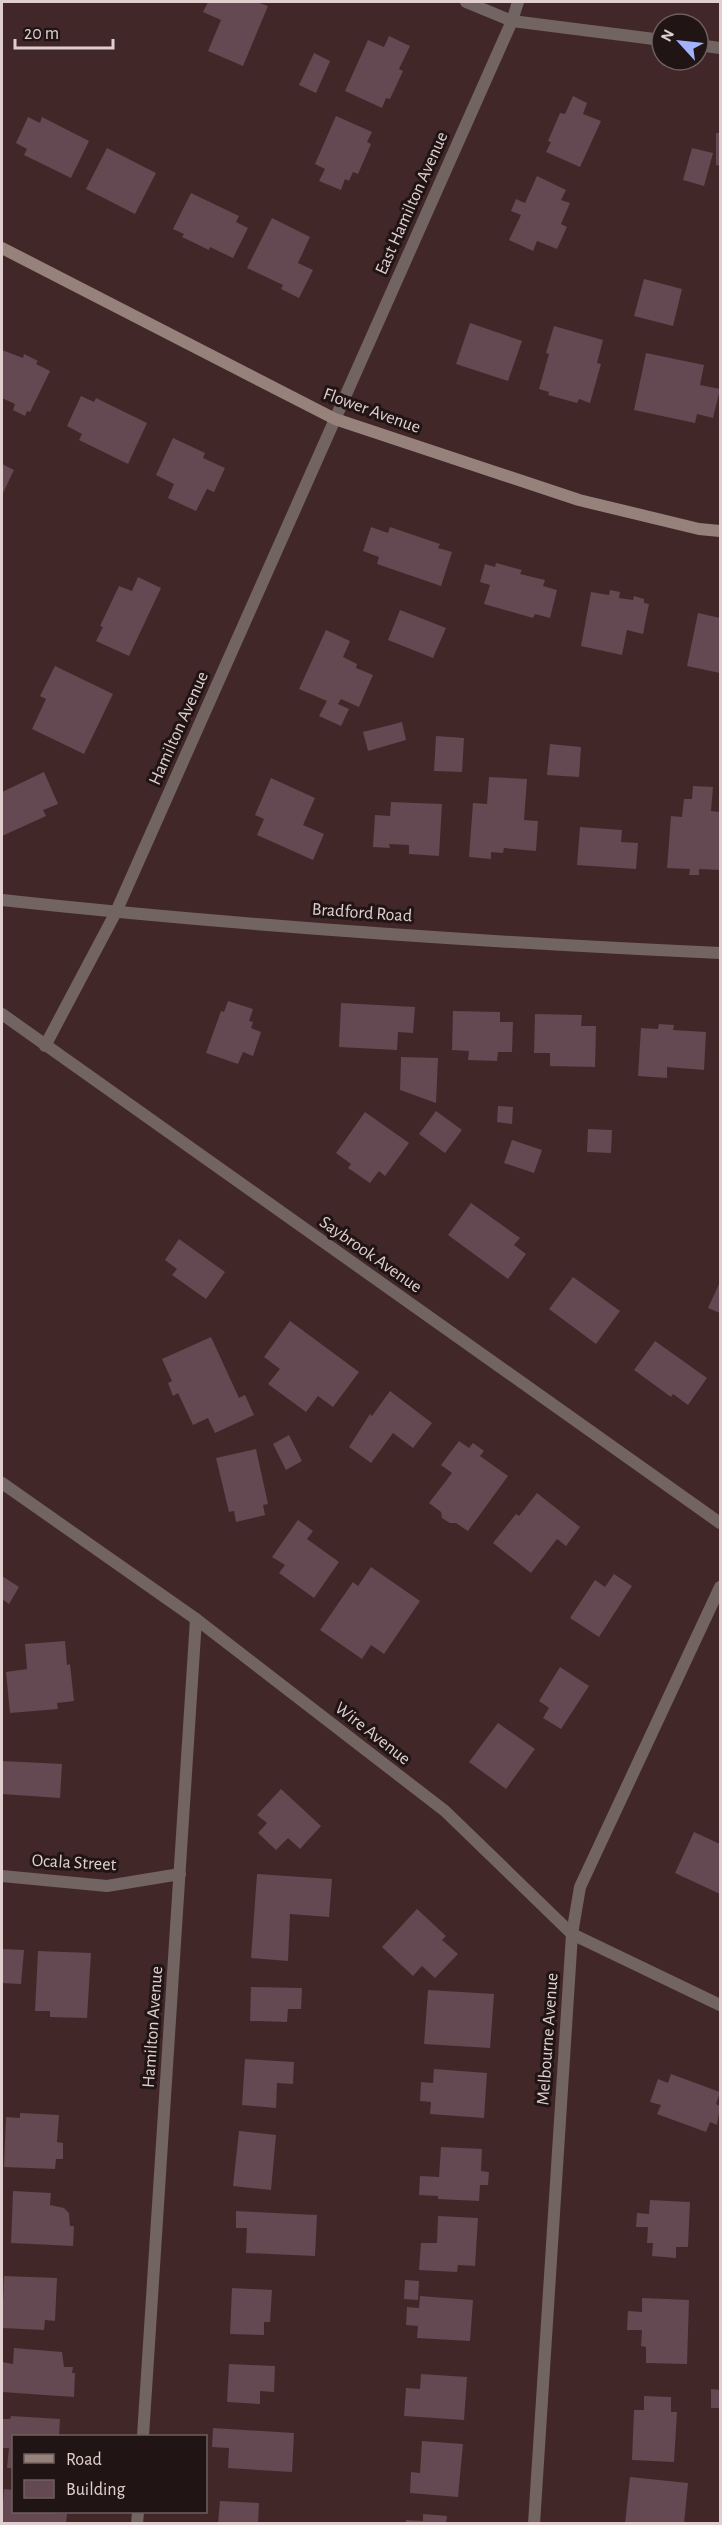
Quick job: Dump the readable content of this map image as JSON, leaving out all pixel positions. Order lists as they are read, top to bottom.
{
  "streets": {
    "street": [
      "East Hamilton Avenue",
      "Flower Avenue",
      "Hamilton Avenue",
      "Bradford Road",
      "Saybrook Avenue",
      "Wire Avenue",
      "Ocala Street",
      "Melbourne Avenue"
    ]
  },
  "crossings": [
    ["East Hamilton Avenue", "Flower Avenue"],
    ["East Hamilton Avenue", "Hamilton Avenue"],
    ["Flower Avenue", "Hamilton Avenue"],
    ["Hamilton Avenue", "Bradford Road"],
    ["Hamilton Avenue", "Saybrook Avenue"],
    ["Hamilton Avenue", "Wire Avenue"],
    ["Hamilton Avenue", "Ocala Street"],
    ["Wire Avenue", "Melbourne Avenue"]
  ],
  "legend": ["Road", "Building"],
  "scale_bar": "20 m",
  "north": "top left"
}
